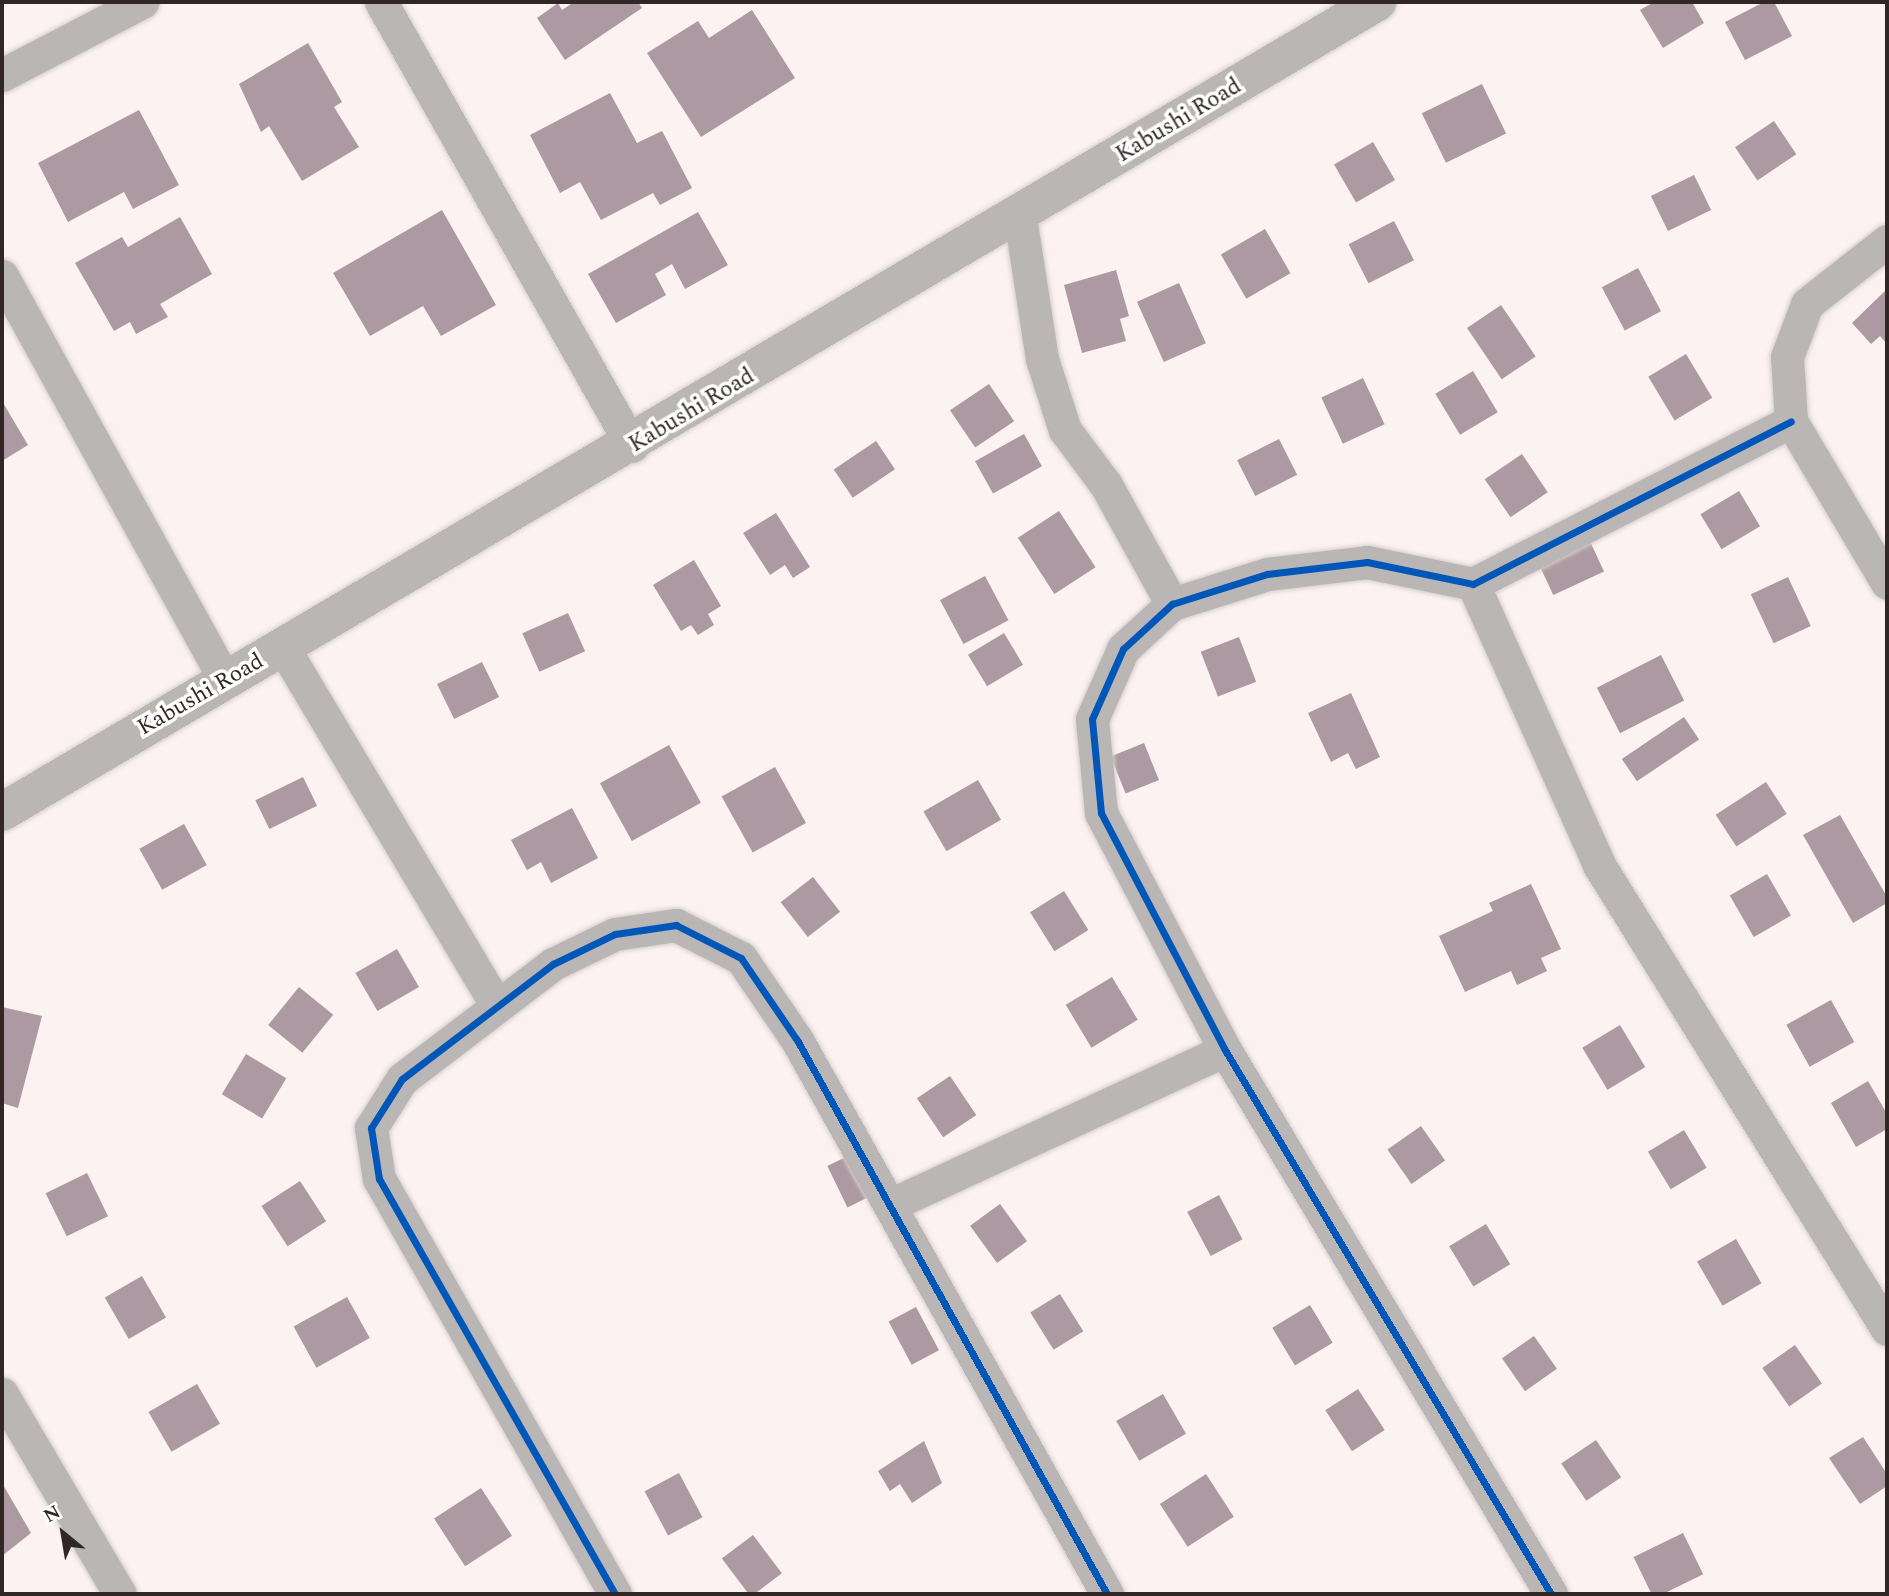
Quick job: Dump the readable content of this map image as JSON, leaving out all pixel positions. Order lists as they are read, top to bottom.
{
  "streets": {
    "main road": ["Kabushi Road"]
  },
  "north": "top left"
}
